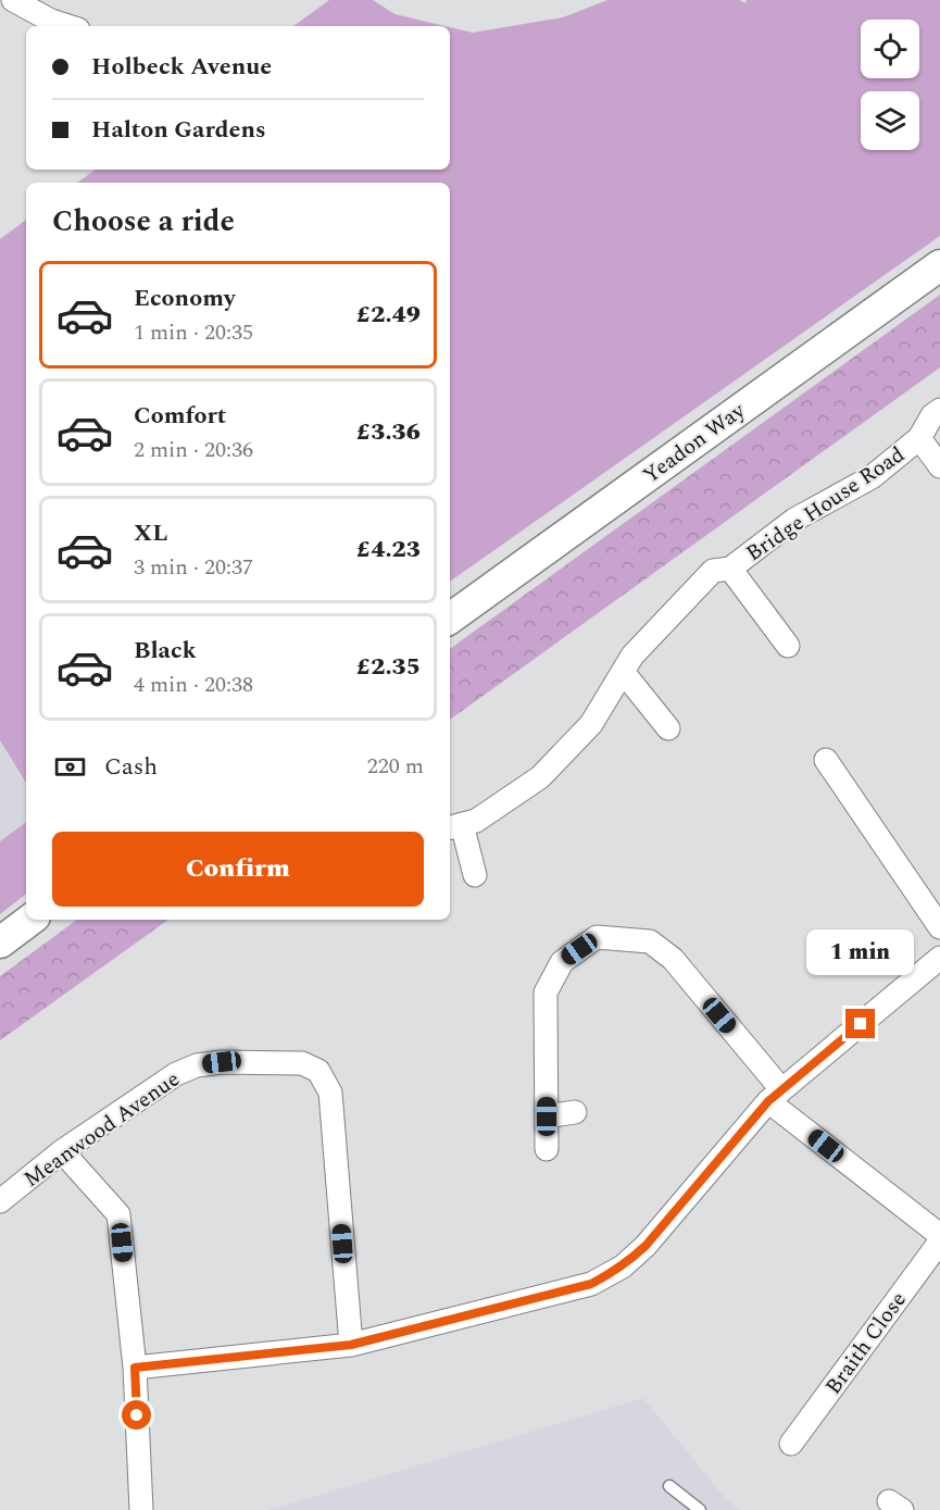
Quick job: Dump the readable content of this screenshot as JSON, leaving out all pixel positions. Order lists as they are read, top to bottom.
{
  "streets": {
    "street": [
      "Yeadon Way",
      "Bridge House Road",
      "Meanwood Avenue",
      "Braith Close"
    ]
  },
  "page": {
    "banner": ["Holbeck Avenue", "Halton Gardens"],
    "heading": "Choose a ride",
    "list": [
      {
        "name": "Economy",
        "note": "1 min · 20:35",
        "value": "£2.49"
      },
      {
        "name": "Comfort",
        "note": "2 min · 20:36",
        "value": "£3.36"
      },
      {
        "name": "XL",
        "note": "3 min · 20:37",
        "value": "£4.23"
      },
      {
        "name": "Black",
        "note": "4 min · 20:38",
        "value": "£2.35"
      }
    ],
    "pay": ["Cash", "220 m"],
    "buttons": "Confirm",
    "bubble": "1 min"
  }
}
